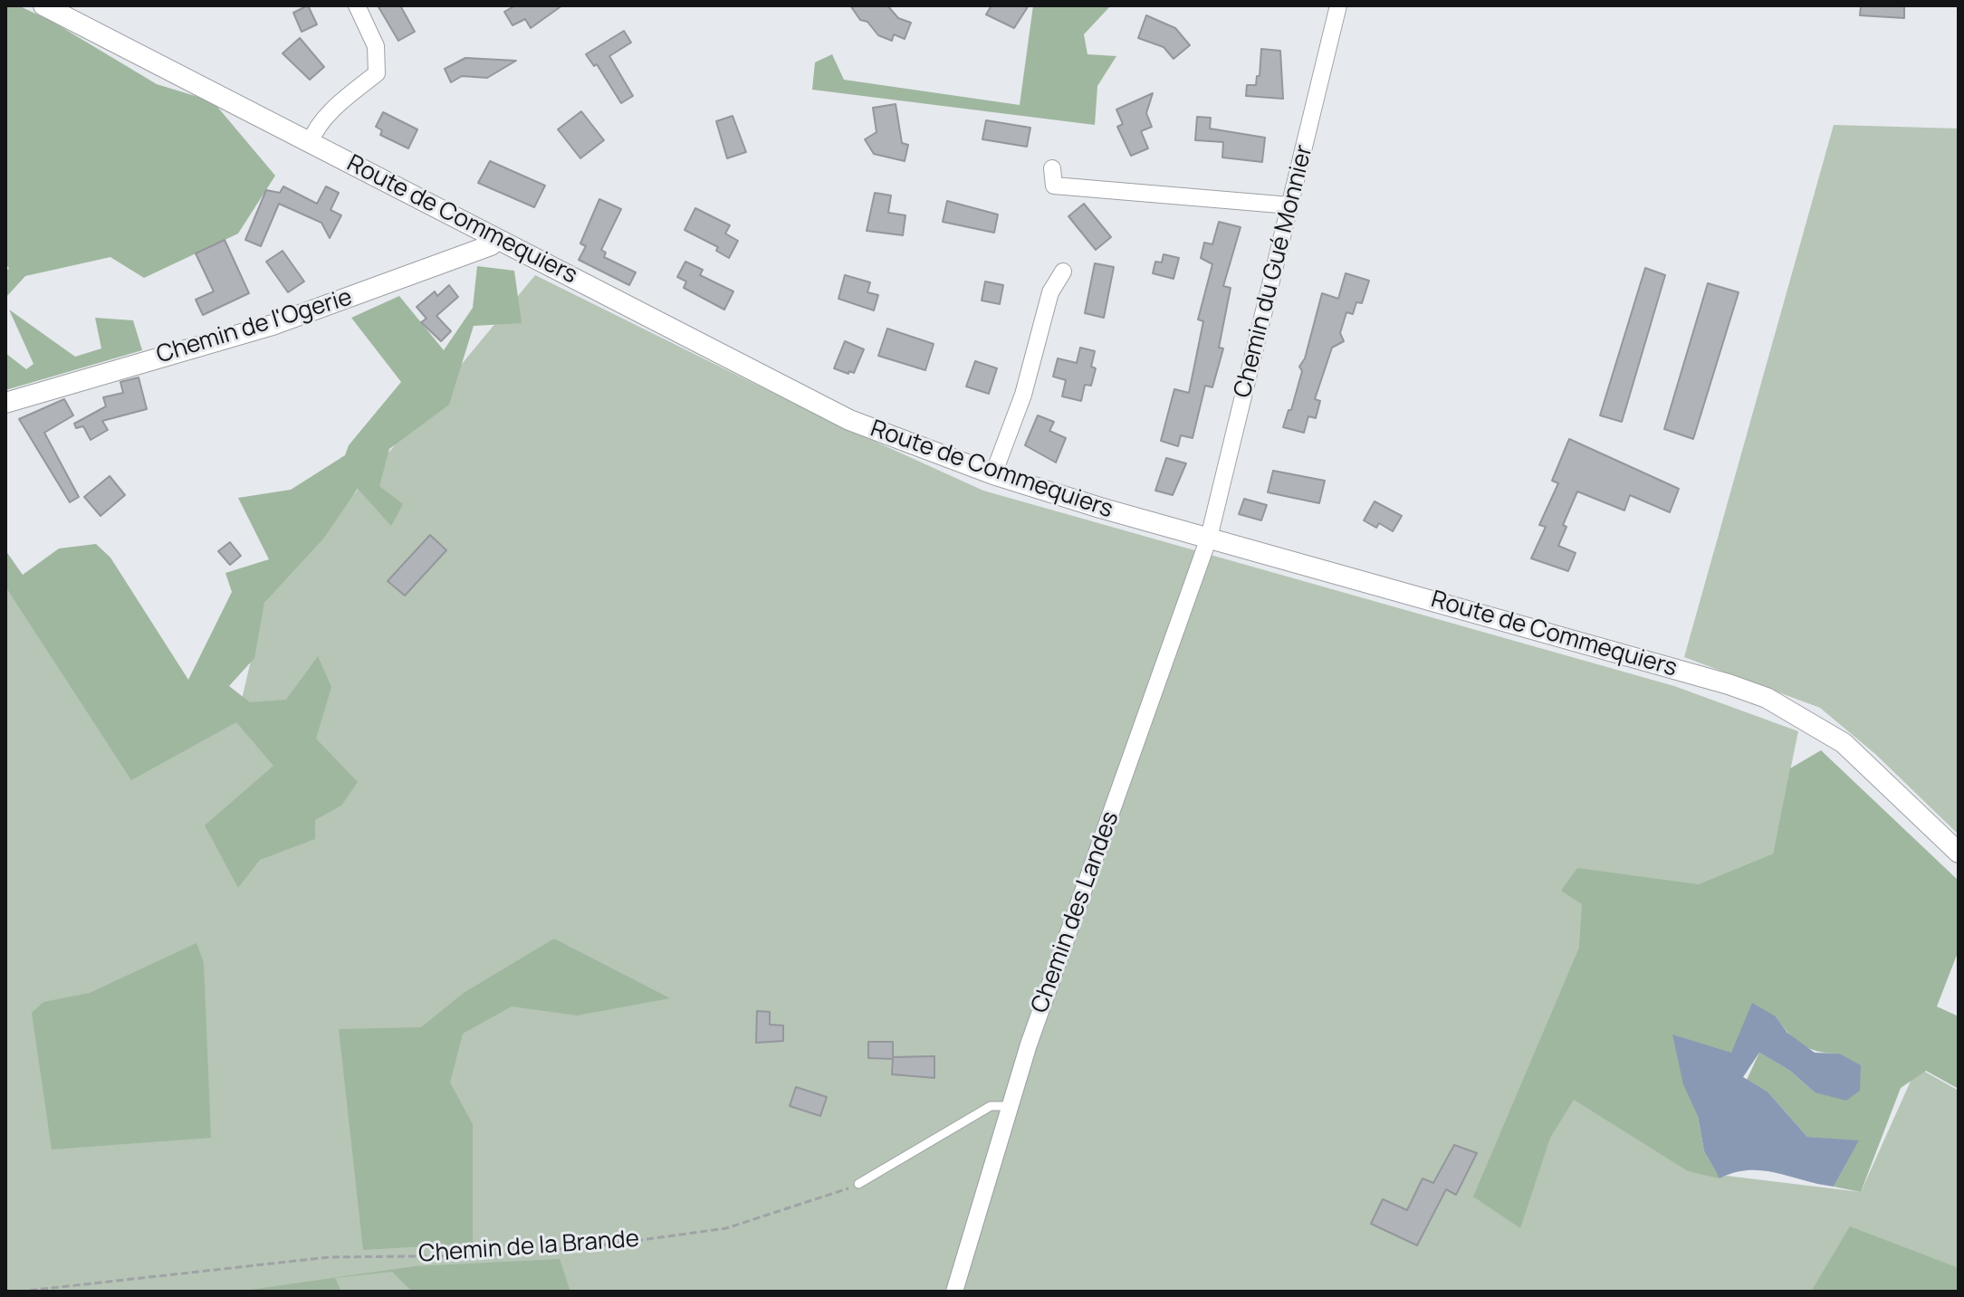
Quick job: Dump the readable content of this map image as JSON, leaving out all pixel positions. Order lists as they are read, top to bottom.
{
  "streets": {
    "street": [
      "Route de Commequiers",
      "Chemin du Gué Monnier",
      "Chemin de l'Ogerie",
      "Chemin des Landes"
    ],
    "path": ["Chemin de la Brande"]
  },
  "crossings": [
    ["Route de Commequiers", "Chemin du Gué Monnier"],
    ["Route de Commequiers", "Chemin de l'Ogerie"],
    ["Route de Commequiers", "Chemin des Landes"],
    ["Chemin du Gué Monnier", "Chemin des Landes"]
  ]
}
